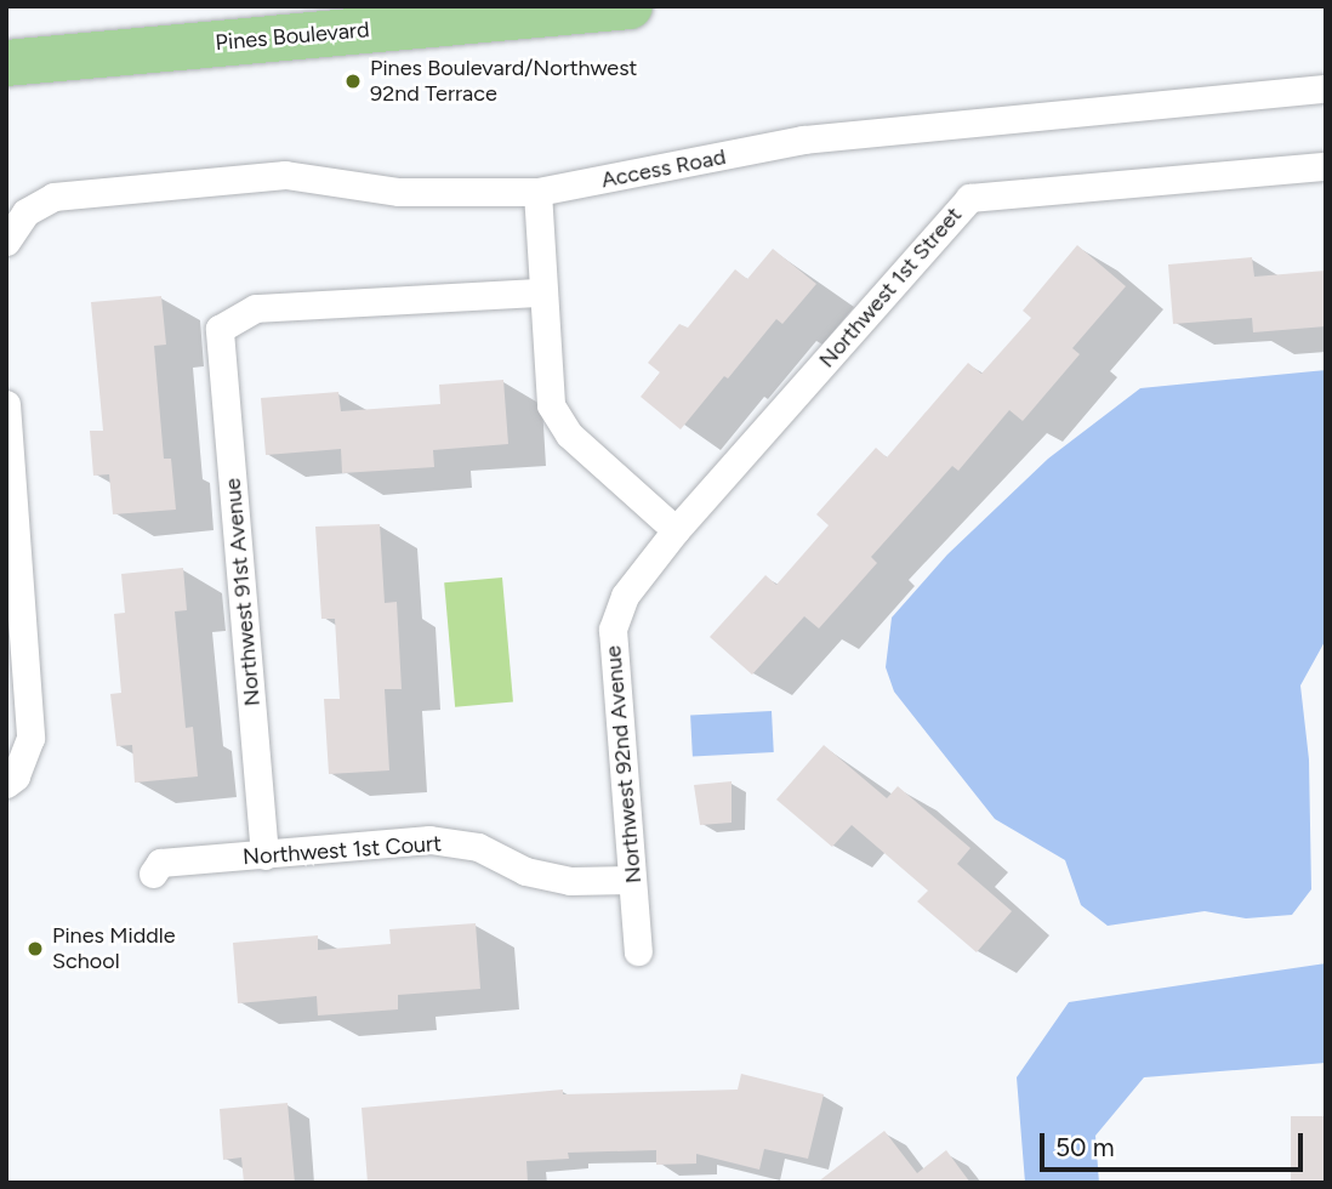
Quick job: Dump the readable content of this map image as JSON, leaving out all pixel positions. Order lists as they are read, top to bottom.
{
  "streets": {
    "highway": ["Pines Boulevard"],
    "street": [
      "Access Road",
      "Northwest 1st Street",
      "Northwest 91st Avenue",
      "Northwest 92nd Avenue",
      "Northwest 1st Court"
    ]
  },
  "crossings": [
    ["Northwest 1st Street", "Northwest 92nd Avenue"],
    ["Northwest 91st Avenue", "Northwest 1st Court"],
    ["Northwest 92nd Avenue", "Northwest 1st Court"]
  ],
  "places": ["Pines Boulevard/Northwest 92nd Terrace", "Pines Middle School"],
  "scale_bar": "50 m"
}
